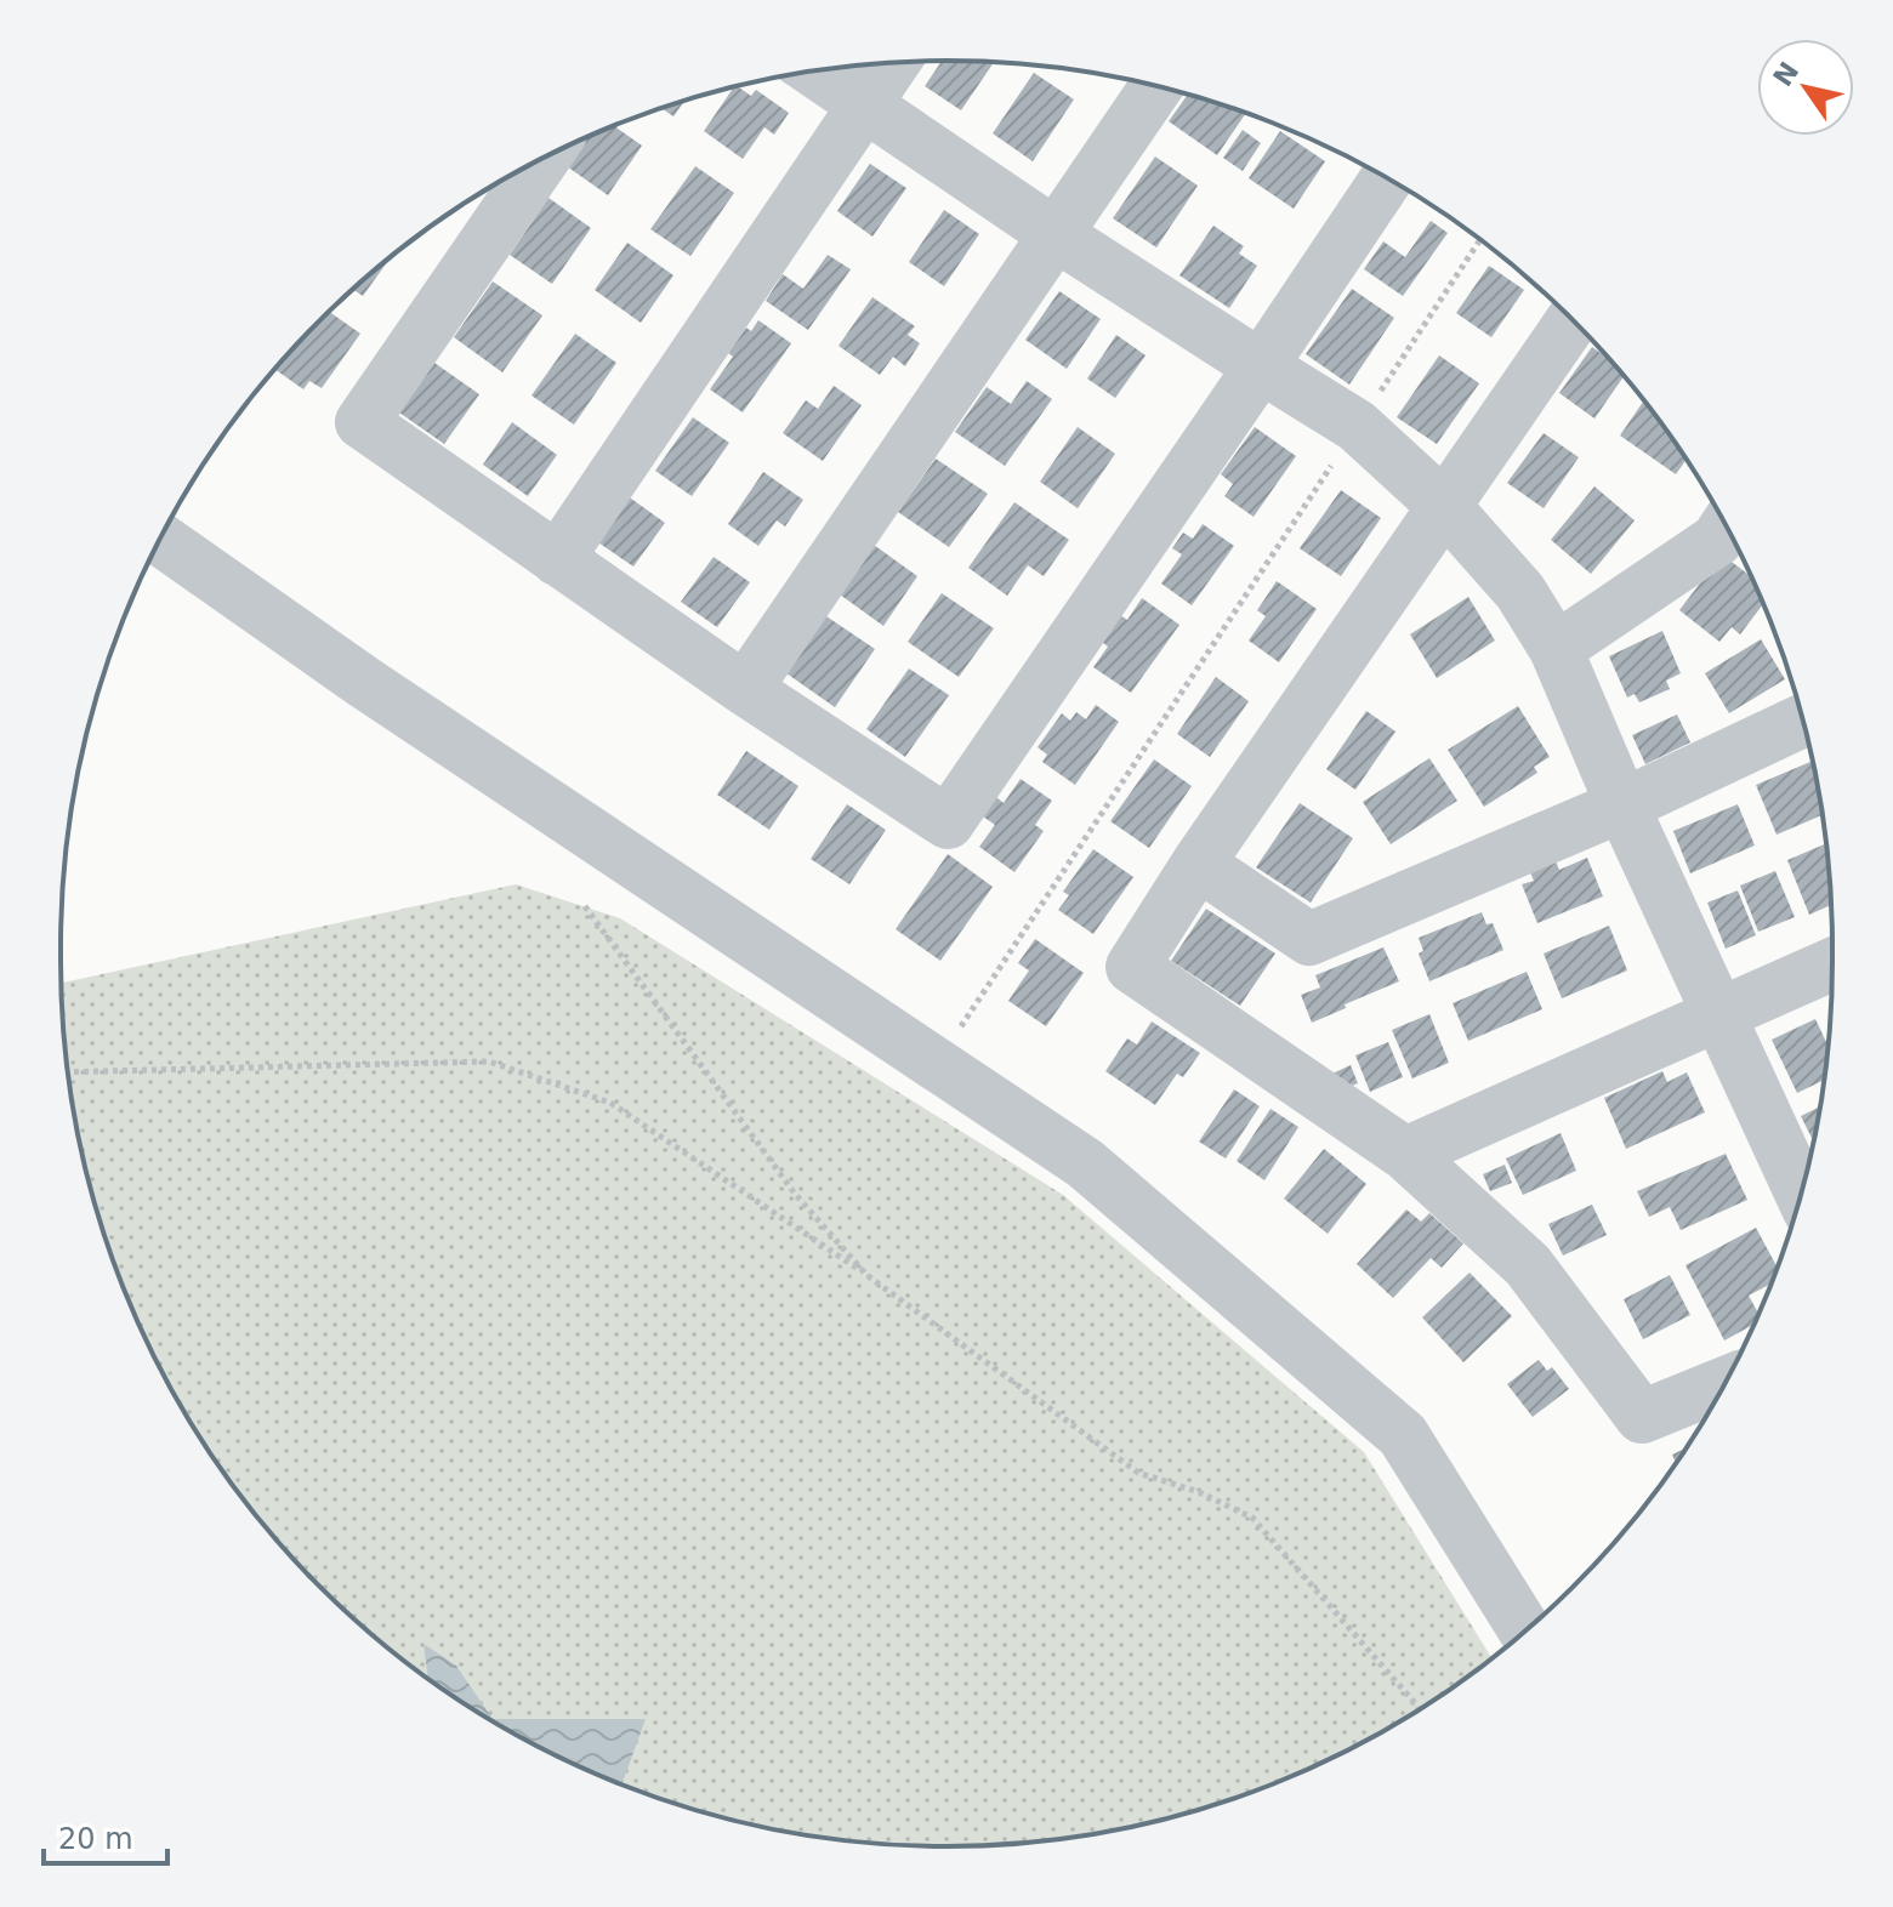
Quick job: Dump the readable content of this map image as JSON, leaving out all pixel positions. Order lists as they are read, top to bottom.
{
  "scale_bar": "20 m",
  "north": "top left"
}
